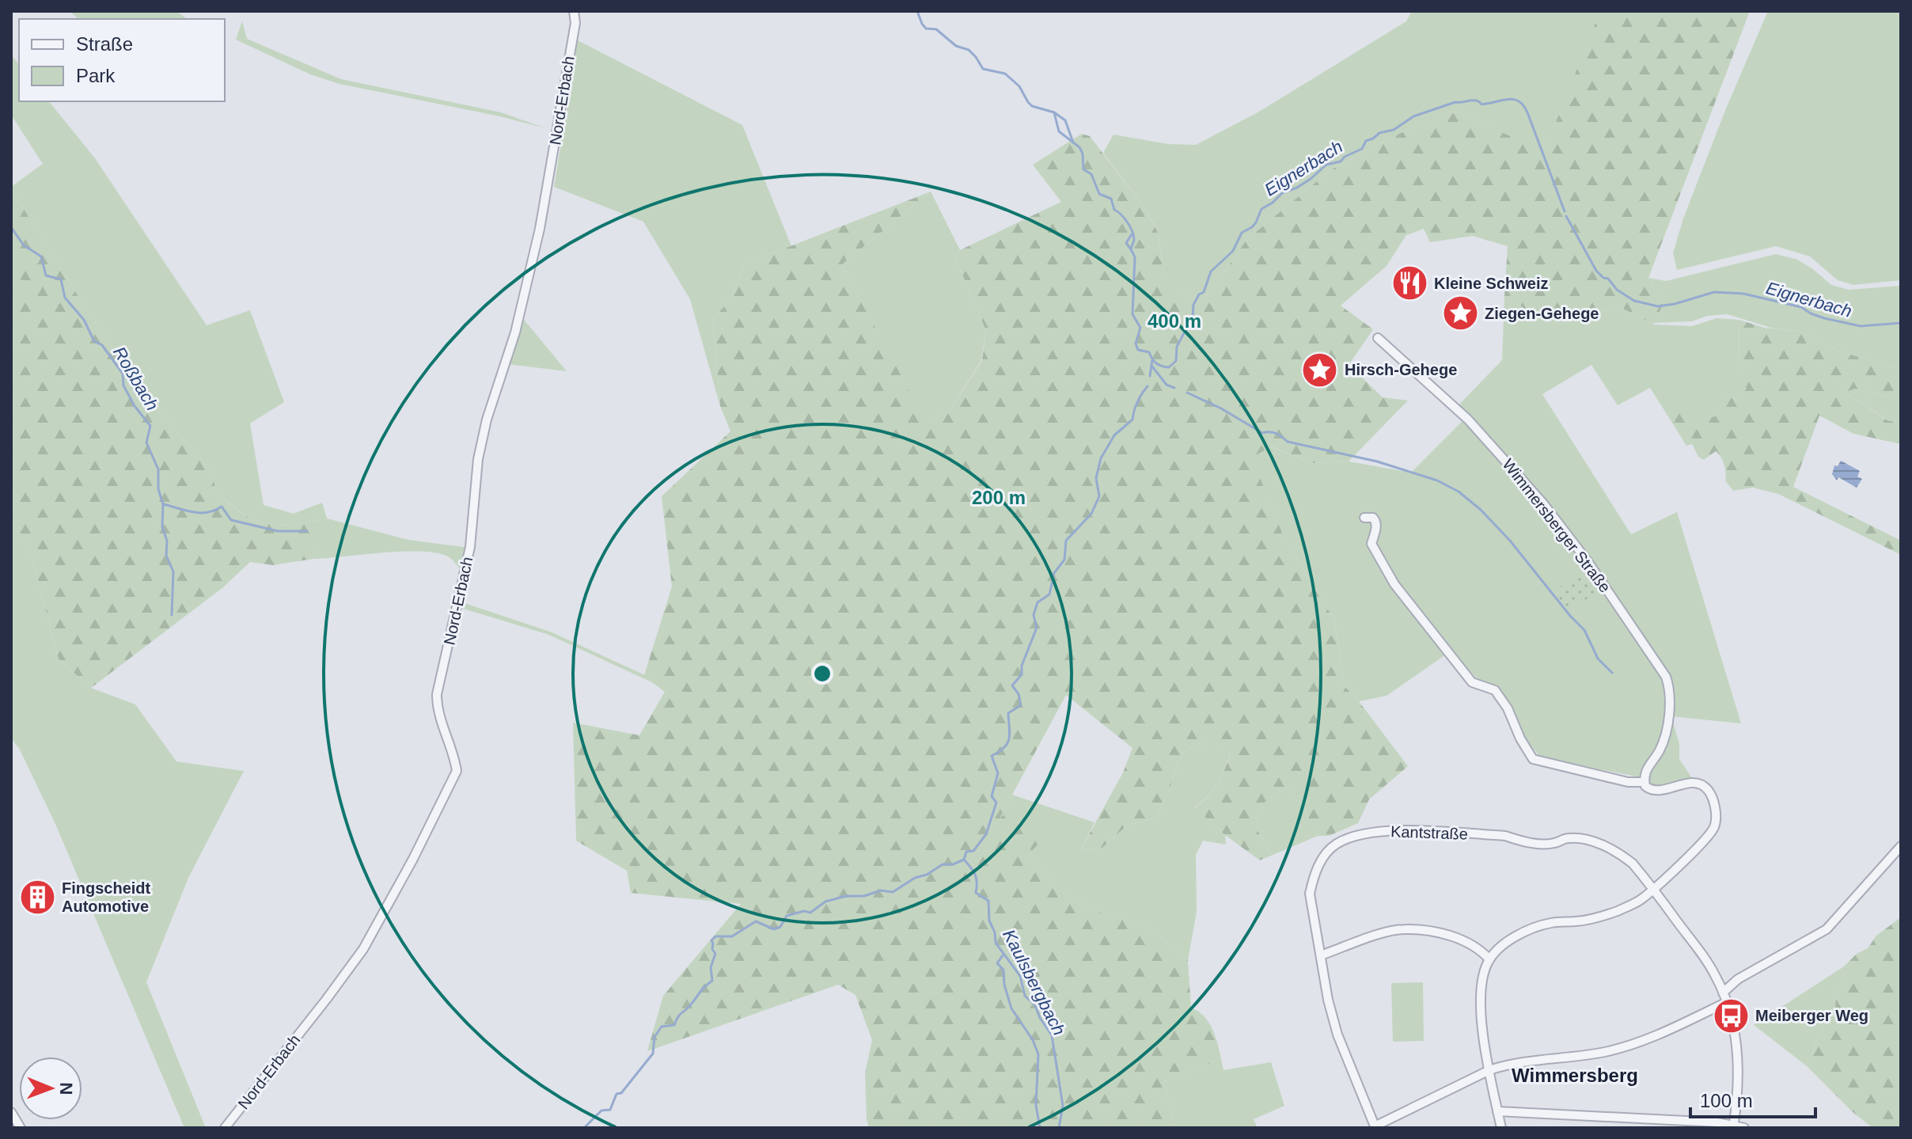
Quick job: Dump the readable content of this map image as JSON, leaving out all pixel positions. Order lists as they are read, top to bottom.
{
  "streets": {
    "street": ["Nord-Erbach", "Wimmersberger Straße", "Kantstraße"]
  },
  "districts": ["Wimmersberg"],
  "water": ["Eignerbach", "Roßbach", "Kaulsbergbach"],
  "places": {
    "restaurant": ["Kleine Schweiz"],
    "place": ["Ziegen-Gehege", "Hirsch-Gehege"],
    "building": ["Fingscheidt Automotive"],
    "bus stop": ["Meiberger Weg"]
  },
  "legend": ["Straße", "Park"],
  "scale_bar": "100 m",
  "north": "right",
  "rings": ["400 m", "200 m"]
}
